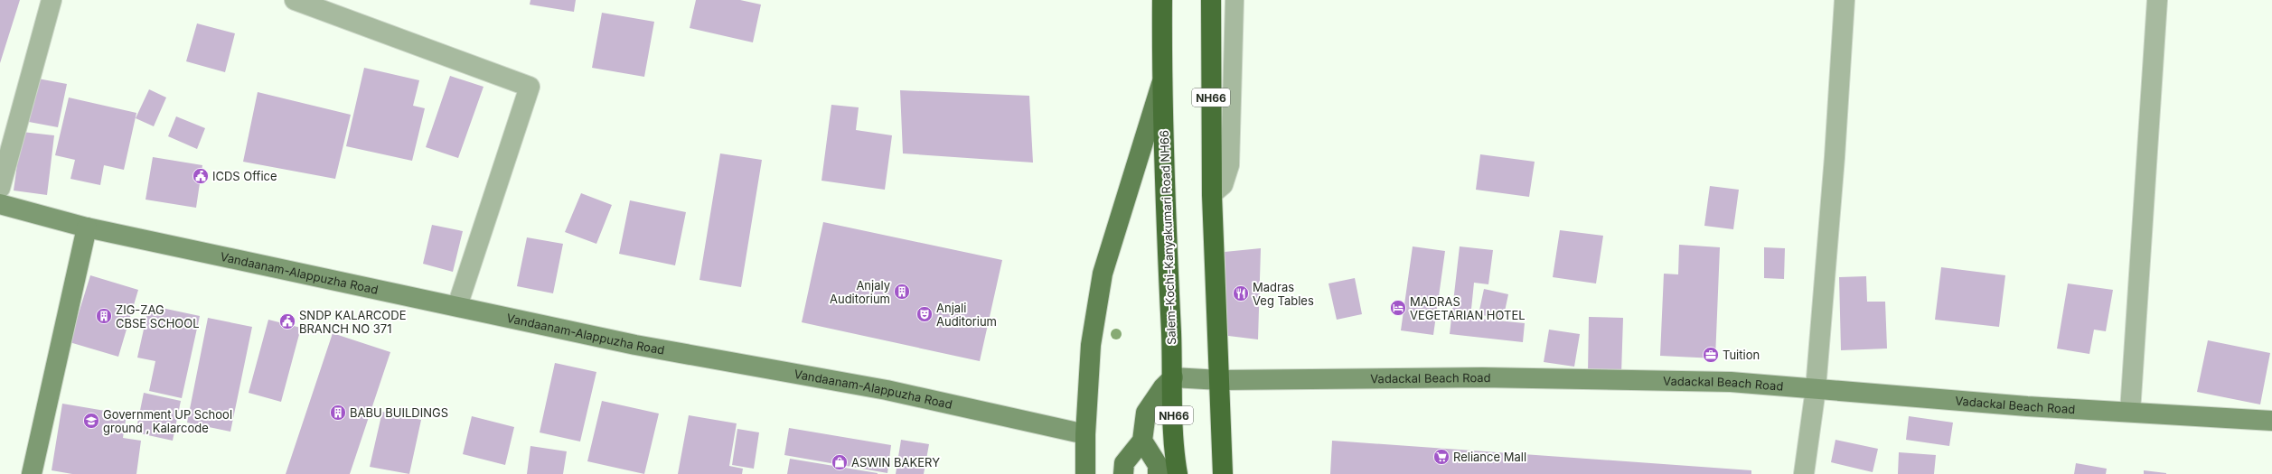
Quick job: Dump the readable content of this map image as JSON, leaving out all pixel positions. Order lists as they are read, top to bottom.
{
  "streets": {
    "highway": ["NH66", "Salem-Kochi-Kanyakumari Road NH66"],
    "main road": ["Vandaanam-Alappuzha Road", "Vadackal Beach Road"]
  },
  "crossings": [
    ["NH66", "Salem-Kochi-Kanyakumari Road NH66"],
    ["NH66", "Vadackal Beach Road"],
    ["Salem-Kochi-Kanyakumari Road NH66", "Vadackal Beach Road"]
  ],
  "places": {
    "public building": ["ICDS Office", "SNDP KALARCODE BRANCH NO 371"],
    "building": ["Anjaly Auditorium", "ZIG-ZAG CBSE SCHOOL", "BABU BUILDINGS"],
    "restaurant": ["Madras Veg Tables"],
    "hotel": ["MADRAS VEGETARIAN HOTEL"],
    "theatre": ["Anjali Auditorium"],
    "office": ["Tuition"],
    "school or university": ["Government UP School ground , Kalarcode"],
    "supermarket": ["Reliance Mall"],
    "shop": ["ASWIN BAKERY"]
  }
}
